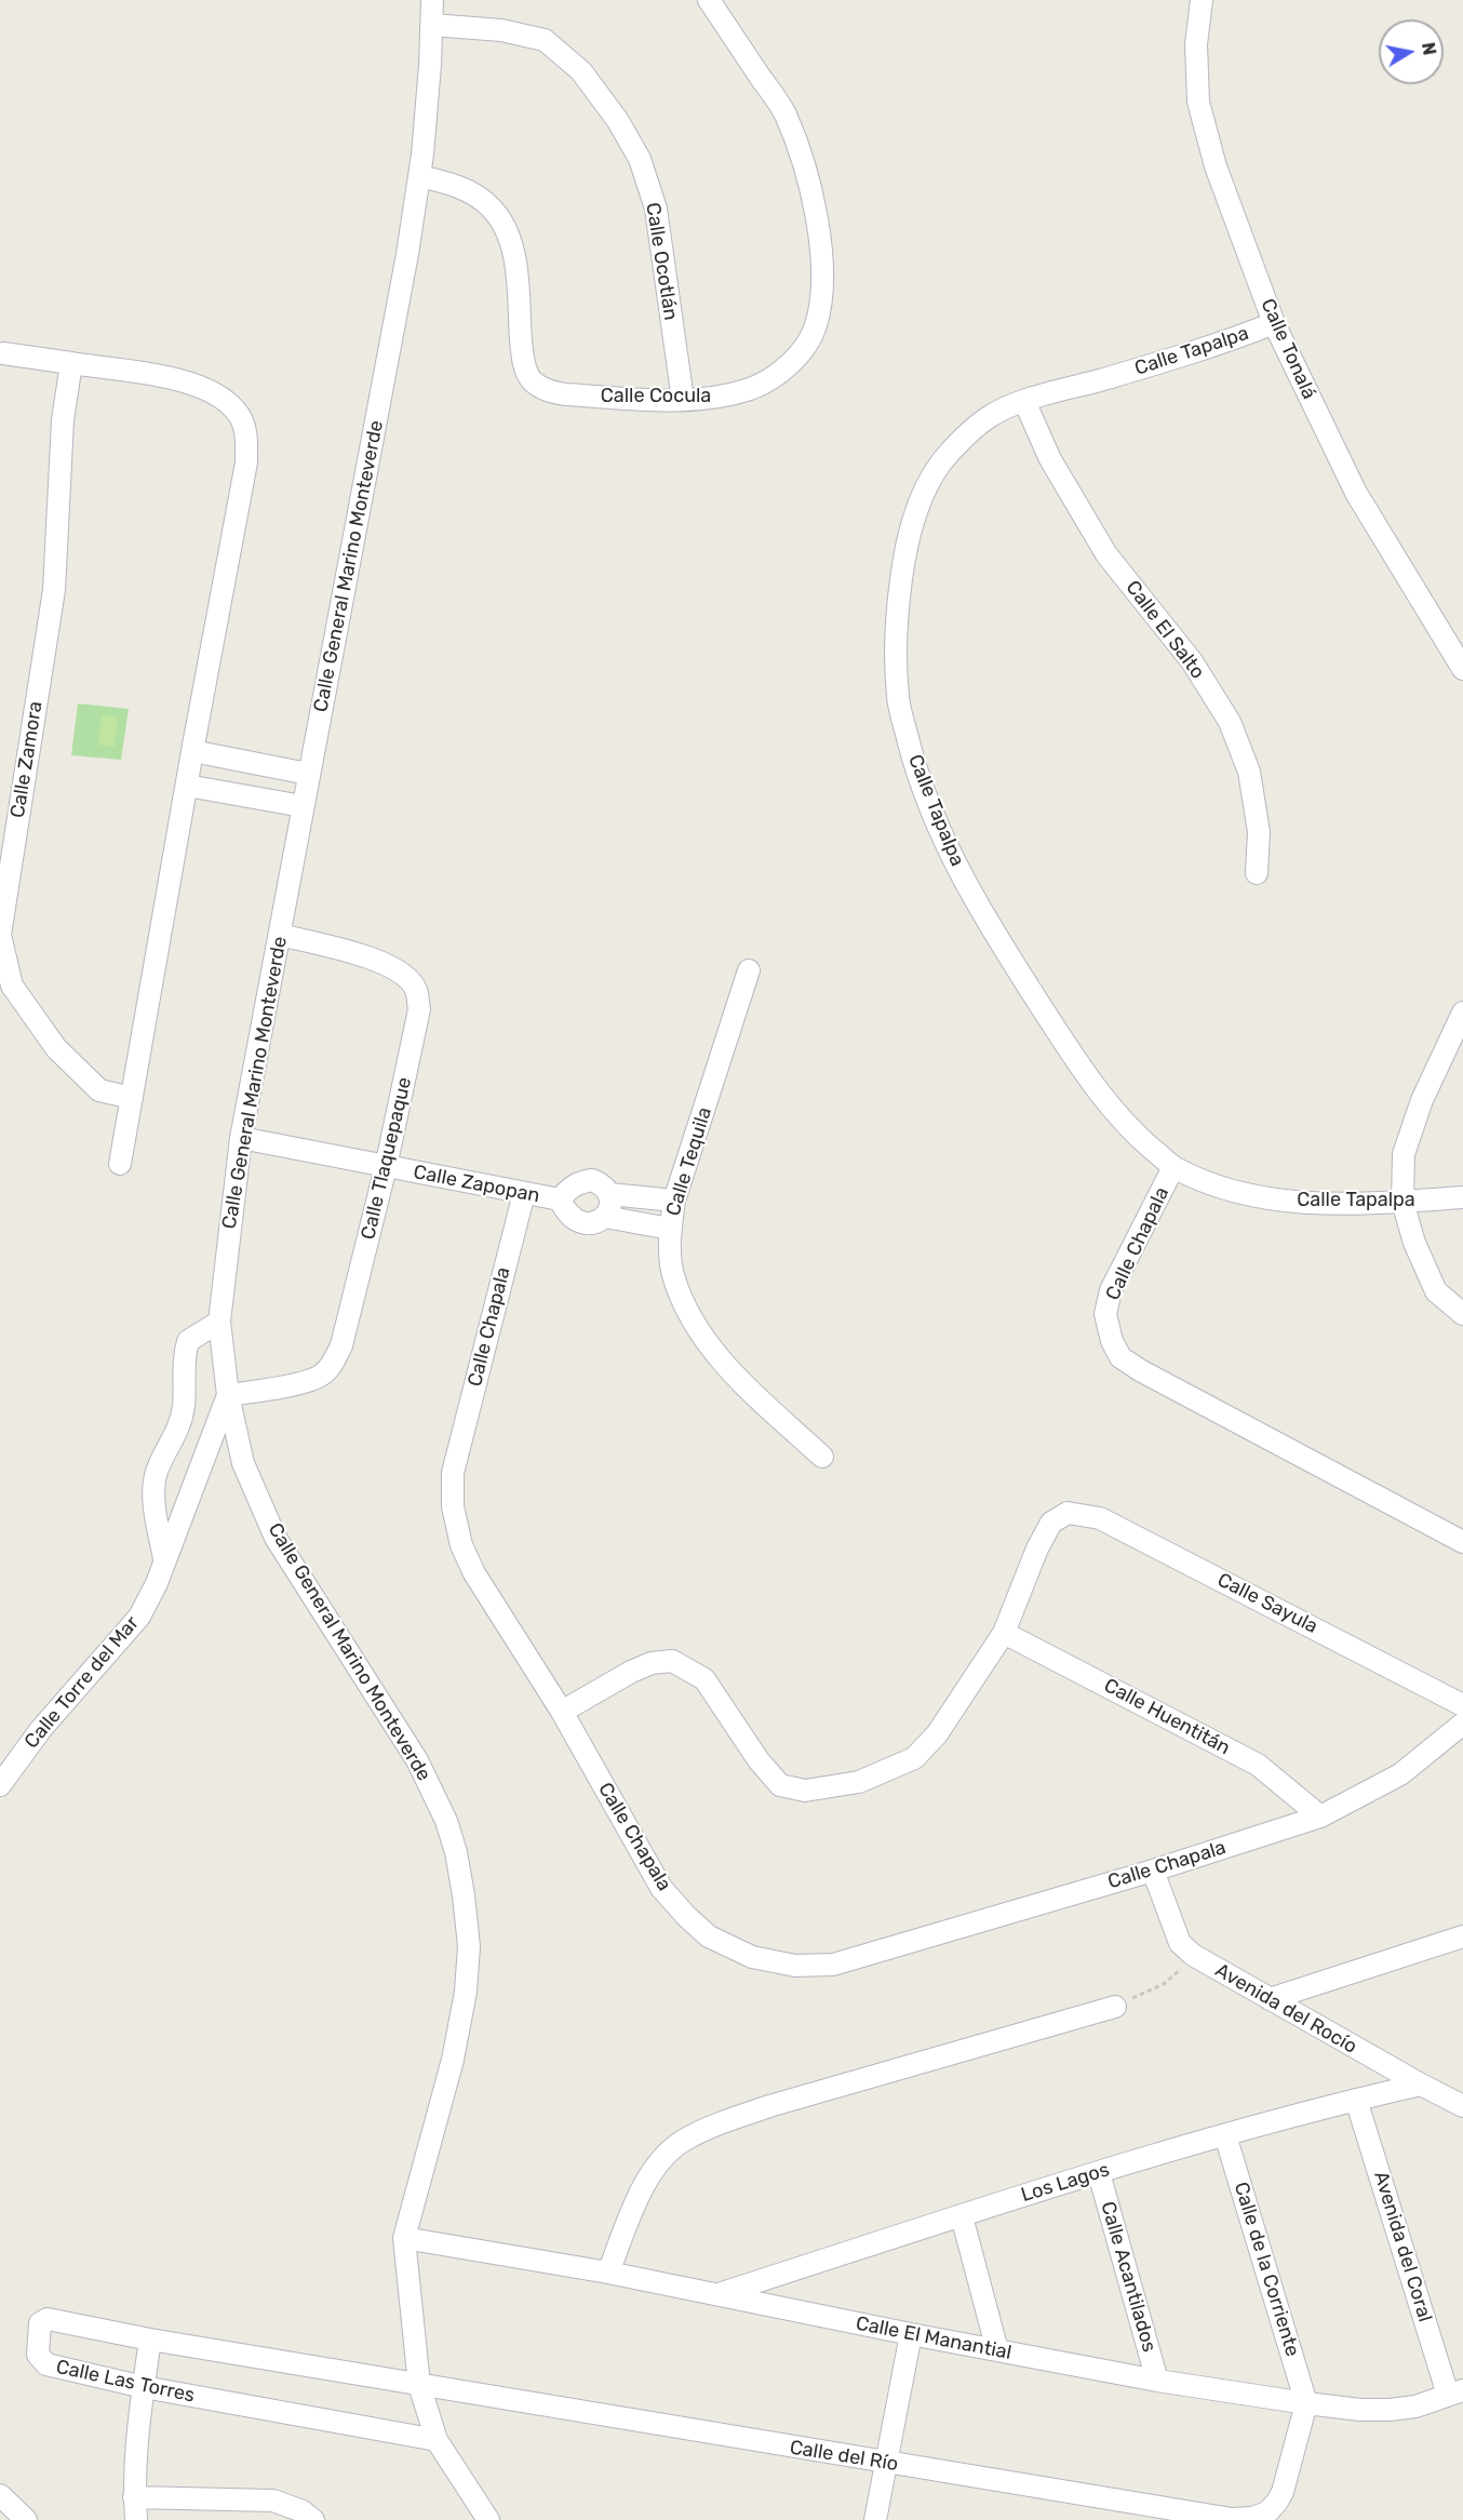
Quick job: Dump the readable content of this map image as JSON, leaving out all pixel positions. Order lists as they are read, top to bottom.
{
  "streets": {
    "street": [
      "Calle Ocotlán",
      "Calle Tonalá",
      "Calle Tapalpa",
      "Calle Cocula",
      "Calle General Marino Monteverde",
      "Calle El Salto",
      "Calle Zamora",
      "Calle Tlaquepaque",
      "Calle Tequila",
      "Calle Zapopan",
      "Calle Chapala",
      "Calle Sayula",
      "Calle Torre del Mar",
      "Calle Huentitán",
      "Avenida del Rocío",
      "Los Lagos",
      "Avenida del Coral",
      "Calle de la Corriente",
      "Calle Acantilados",
      "Calle El Manantial",
      "Calle Las Torres",
      "Calle del Río"
    ]
  },
  "crossings": [
    ["Calle Ocotlán", "Calle Cocula"],
    ["Calle Ocotlán", "Calle General Marino Monteverde"],
    ["Calle Tonalá", "Calle Tapalpa"],
    ["Calle Tapalpa", "Calle El Salto"],
    ["Calle Tapalpa", "Calle Chapala"],
    ["Calle Cocula", "Calle General Marino Monteverde"],
    ["Calle General Marino Monteverde", "Calle Tlaquepaque"],
    ["Calle General Marino Monteverde", "Calle Zapopan"],
    ["Calle General Marino Monteverde", "Calle Torre del Mar"],
    ["Calle General Marino Monteverde", "Calle El Manantial"],
    ["Calle General Marino Monteverde", "Calle Las Torres"],
    ["Calle General Marino Monteverde", "Calle del Río"],
    ["Calle Tlaquepaque", "Calle Zapopan"],
    ["Calle Tlaquepaque", "Calle Torre del Mar"],
    ["Calle Tequila", "Calle Zapopan"],
    ["Calle Zapopan", "Calle Chapala"],
    ["Calle Chapala", "Calle Huentitán"],
    ["Calle Chapala", "Avenida del Rocío"],
    ["Calle Sayula", "Calle Huentitán"],
    ["Avenida del Rocío", "Los Lagos"],
    ["Los Lagos", "Avenida del Coral"],
    ["Los Lagos", "Calle de la Corriente"],
    ["Los Lagos", "Calle Acantilados"],
    ["Los Lagos", "Calle El Manantial"],
    ["Avenida del Coral", "Calle El Manantial"],
    ["Calle de la Corriente", "Calle El Manantial"],
    ["Calle de la Corriente", "Calle del Río"],
    ["Calle Acantilados", "Calle El Manantial"],
    ["Calle El Manantial", "Calle del Río"],
    ["Calle Las Torres", "Calle del Río"]
  ],
  "north": "right"
}
